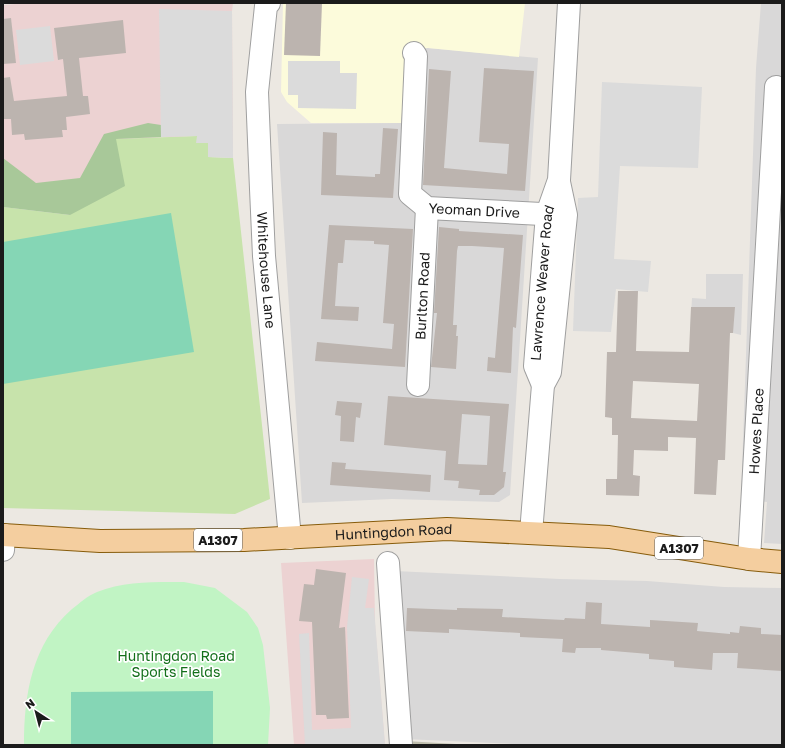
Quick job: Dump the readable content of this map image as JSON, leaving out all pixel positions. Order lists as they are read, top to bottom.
{
  "streets": {
    "main road": ["Huntingdon Road", "A1307"],
    "street": [
      "Yeoman Drive",
      "Whitehouse Lane",
      "Lawrence Weaver Road",
      "Burlton Road",
      "Howes Place"
    ]
  },
  "crossings": [
    ["Yeoman Drive", "Lawrence Weaver Road"],
    ["Yeoman Drive", "Burlton Road"],
    ["Whitehouse Lane", "Huntingdon Road"],
    ["Lawrence Weaver Road", "Huntingdon Road"],
    ["Howes Place", "Huntingdon Road"]
  ],
  "parks": ["Huntingdon Road Sports Fields"],
  "north": "top left"
}
